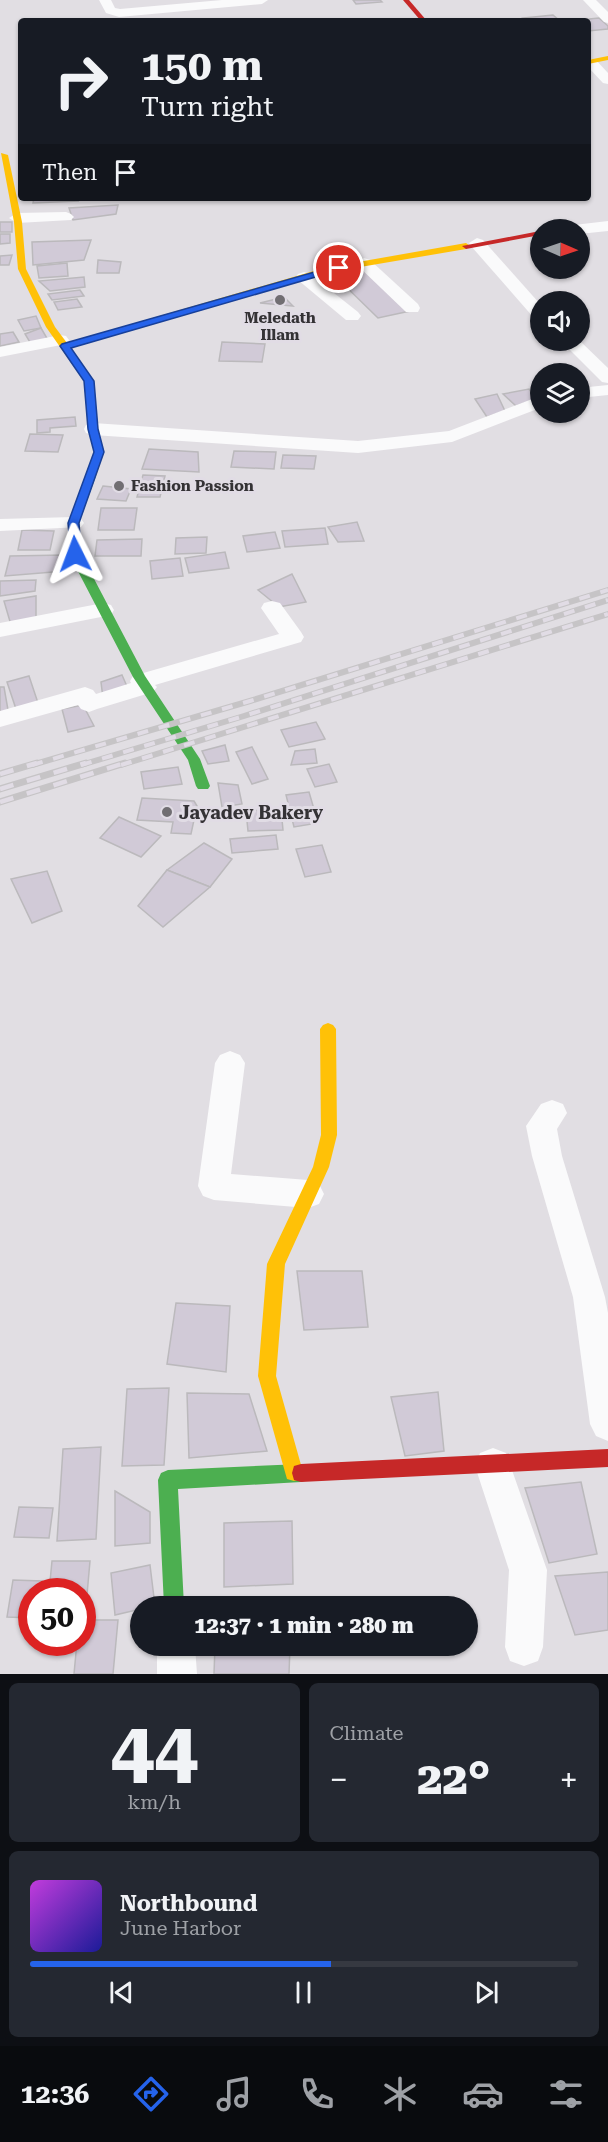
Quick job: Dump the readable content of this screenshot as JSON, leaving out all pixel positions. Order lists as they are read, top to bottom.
{
  "places": ["Meledath Illam", "Fashion Passion", "Jayadev Bakery"],
  "north": "right",
  "page": {
    "turn": ["150 m", "Turn right"],
    "then": "Then",
    "limit": "50",
    "trip": "12:37 · 1 min · 280 m",
    "tile": [
      ["44", "km/h"],
      "Climate"
    ],
    "heat": ["−", "22°", "+"],
    "song": ["Northbound", "June Harbor"],
    "tabs": "12:36"
  }
}
